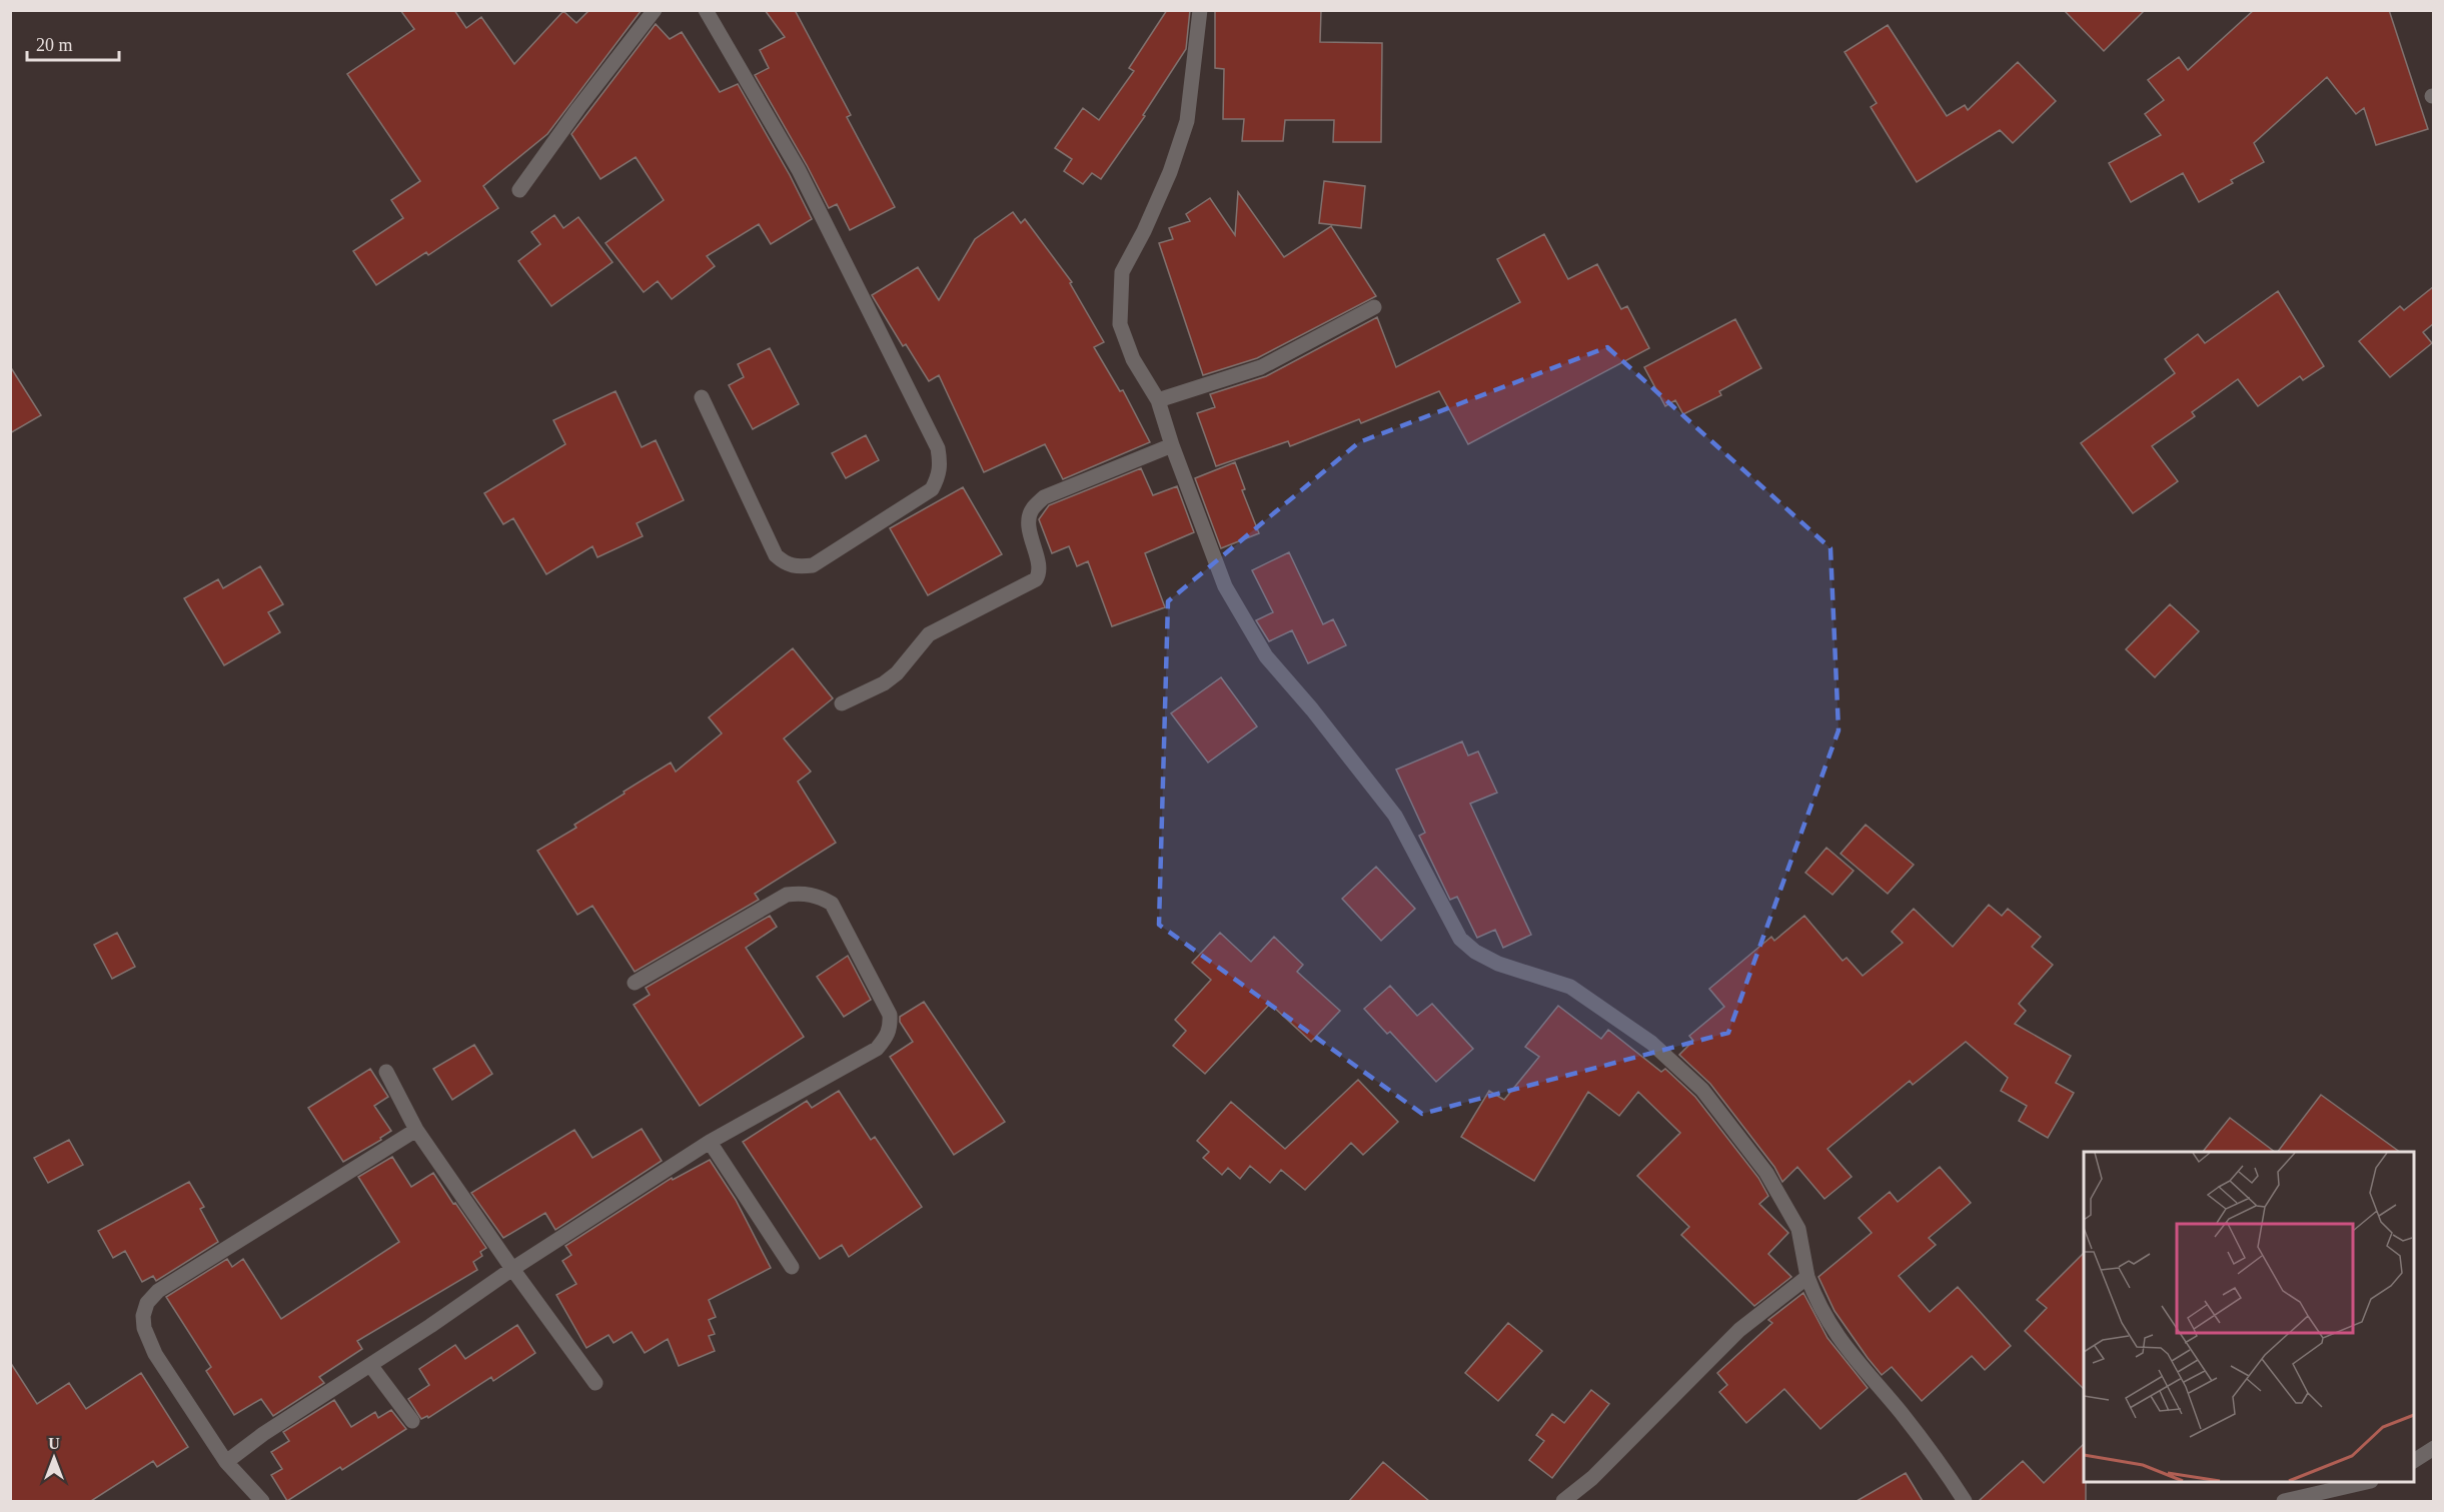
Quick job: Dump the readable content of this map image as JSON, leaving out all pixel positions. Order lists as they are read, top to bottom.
{
  "scale_bar": "20 m",
  "north": "top"
}
